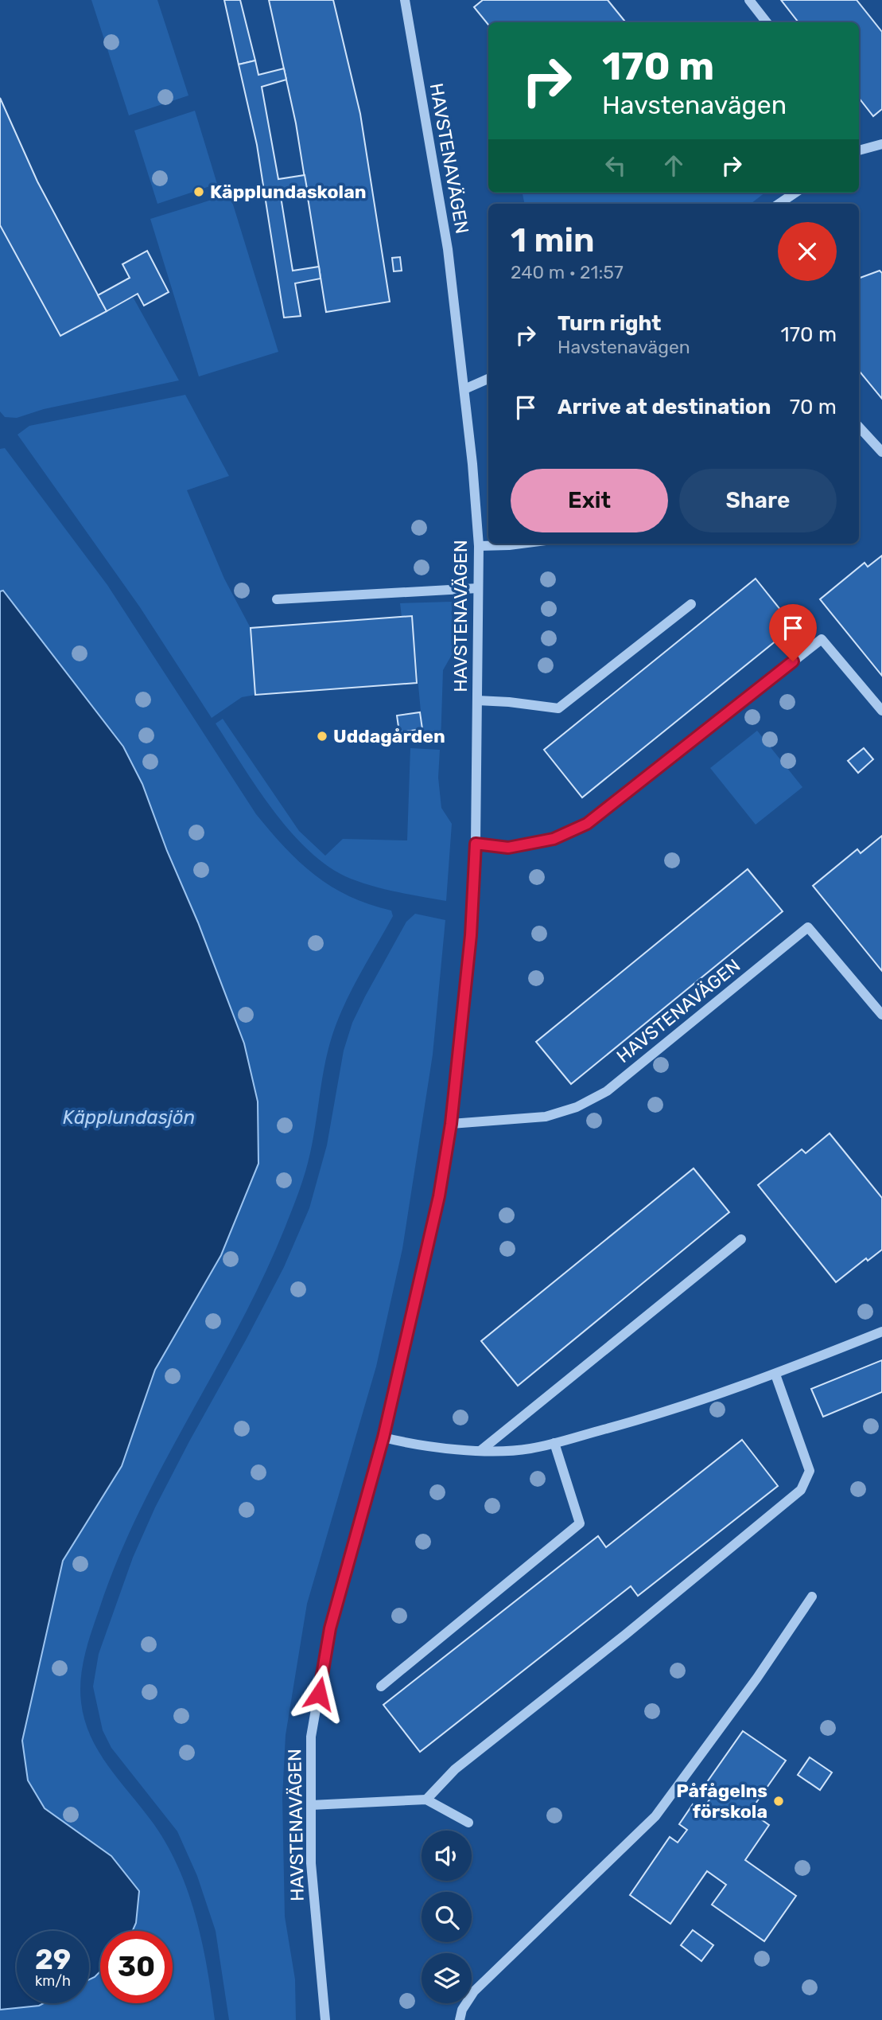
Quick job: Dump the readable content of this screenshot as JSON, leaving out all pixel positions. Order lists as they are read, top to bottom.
{
  "streets": {
    "street": ["HAVSTENAVÄGEN"]
  },
  "water": ["Käpplundasjön"],
  "places": ["Käpplundaskolan", "Uddagården", "Påfågelns förskola"],
  "page": {
    "turn": ["170 m", "Havstenavägen"],
    "heading": ["1 min", "240 m · 21:57"],
    "list": [
      {
        "name": "Turn right",
        "note": "Havstenavägen",
        "value": "170 m"
      },
      {
        "name": "Arrive at destination",
        "value": "70 m"
      }
    ],
    "buttons": ["Exit", "Share"],
    "speed": "29 km/h",
    "limit": "30"
  }
}
